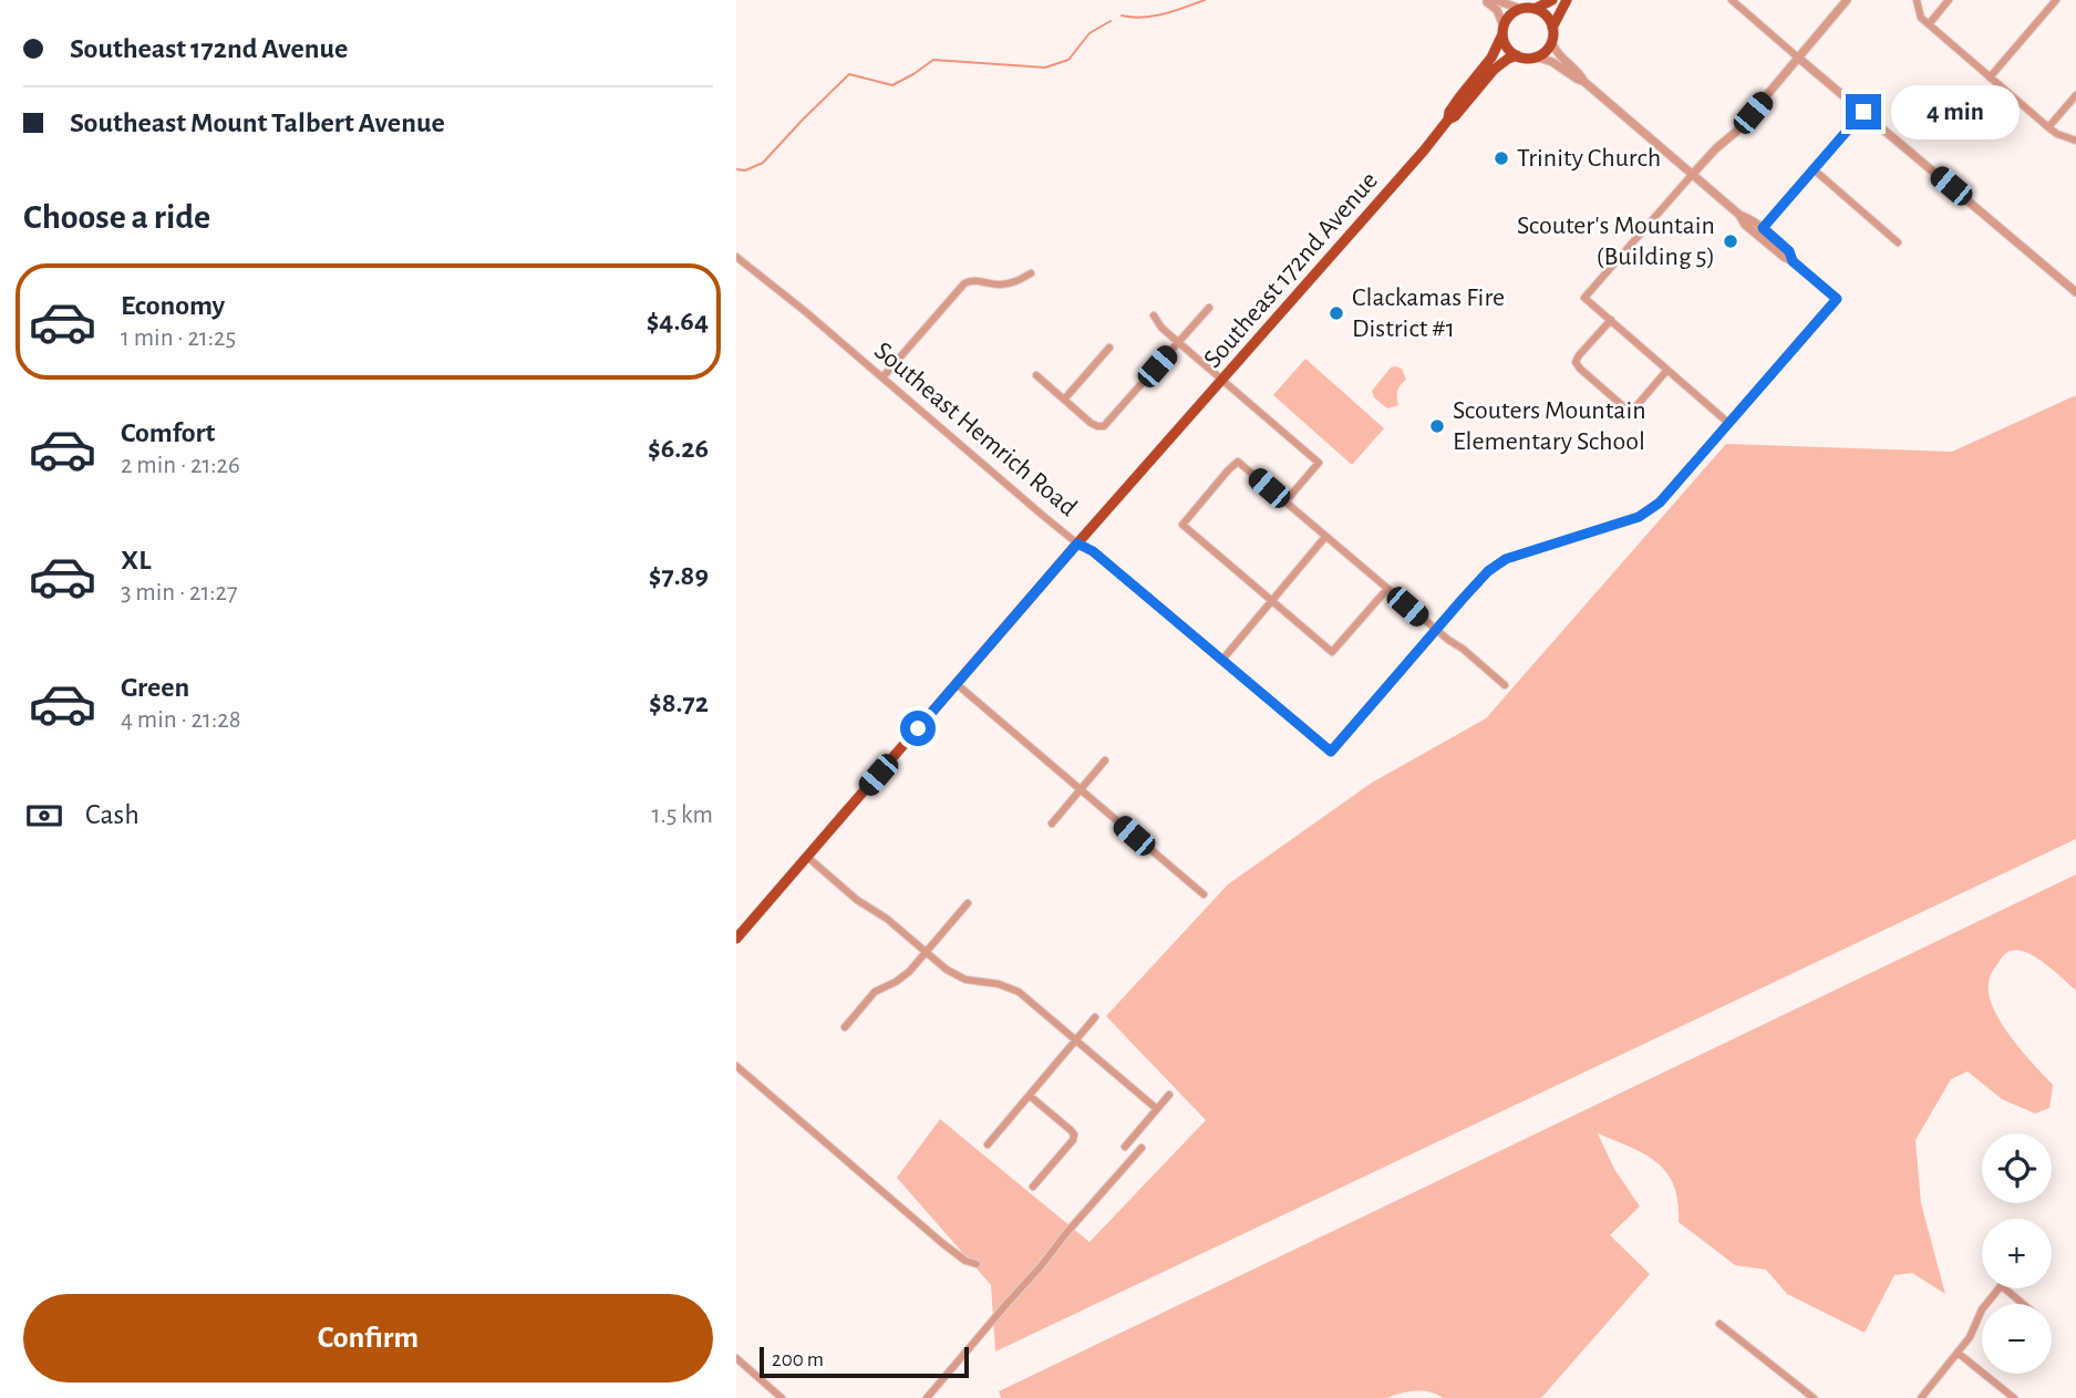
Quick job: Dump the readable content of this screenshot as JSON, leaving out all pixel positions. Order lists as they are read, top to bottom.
{
  "streets": {
    "main road": ["Southeast 172nd Avenue"],
    "street": ["Southeast Hemrich Road"]
  },
  "crossings": [
    ["Southeast 172nd Avenue", "Southeast Hemrich Road"]
  ],
  "places": [
    "Trinity Church",
    "Scouter's Mountain (Building 5)",
    "Clackamas Fire District #1",
    "Scouters Mountain Elementary School"
  ],
  "scale_bar": "200 m",
  "page": {
    "banner": ["Southeast 172nd Avenue", "Southeast Mount Talbert Avenue"],
    "bubble": "4 min",
    "heading": "Choose a ride",
    "list": [
      {
        "name": "Economy",
        "note": "1 min · 21:25",
        "value": "$4.64"
      },
      {
        "name": "Comfort",
        "note": "2 min · 21:26",
        "value": "$6.26"
      },
      {
        "name": "XL",
        "note": "3 min · 21:27",
        "value": "$7.89"
      },
      {
        "name": "Green",
        "note": "4 min · 21:28",
        "value": "$8.72"
      }
    ],
    "pay": ["Cash", "1.5 km"],
    "map_buttons": ["+", "−"],
    "buttons": "Confirm",
    "scale": "200 m"
  }
}
